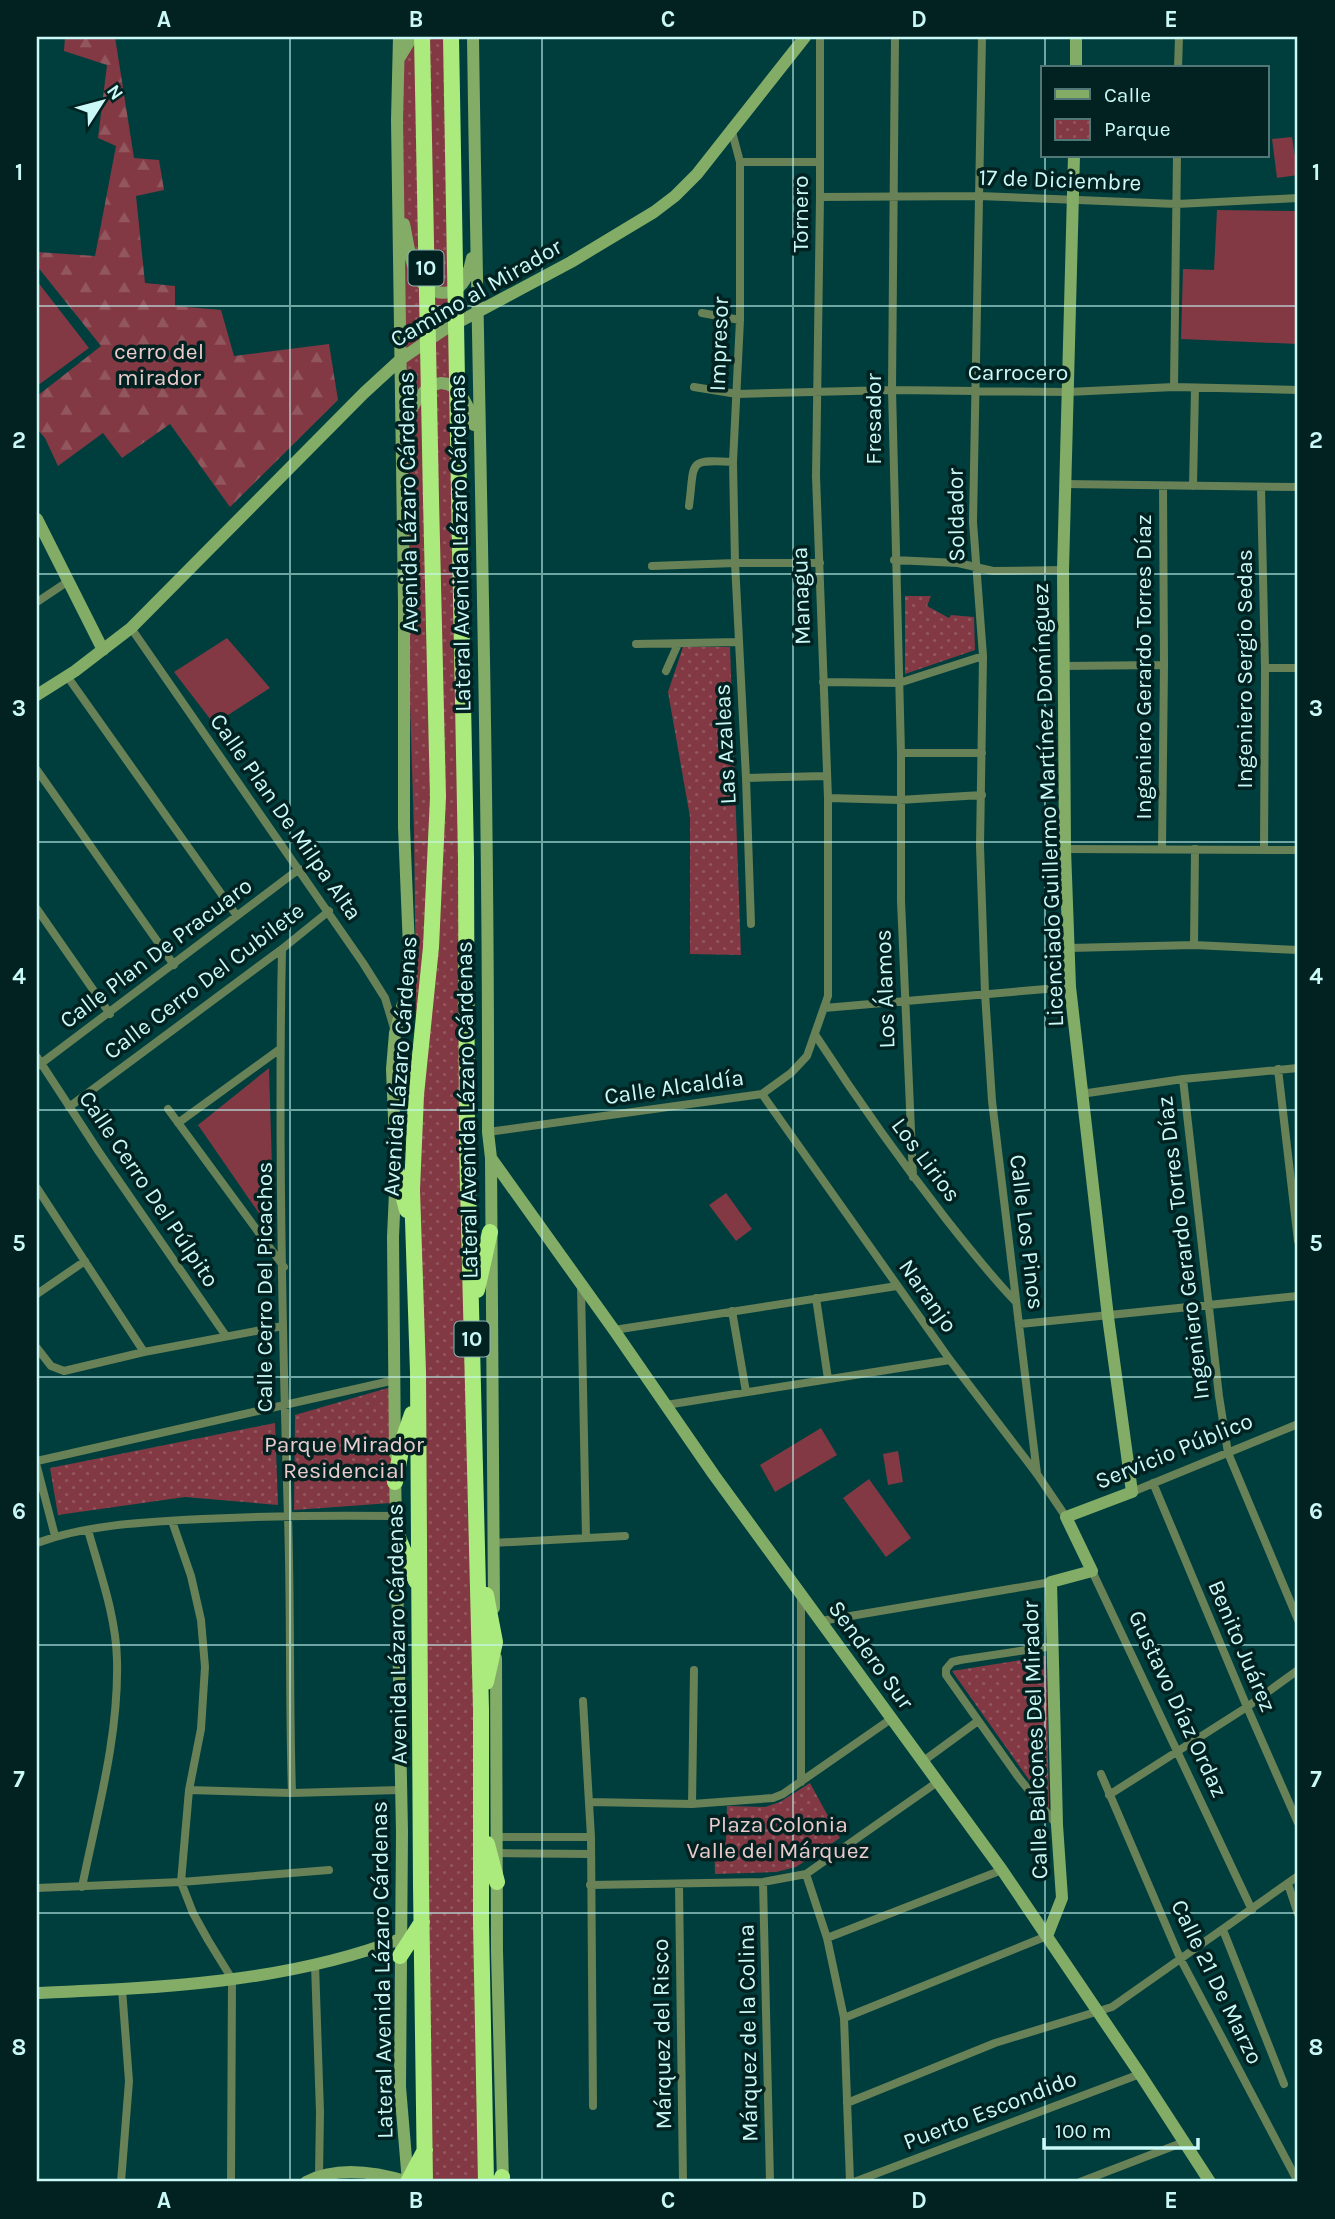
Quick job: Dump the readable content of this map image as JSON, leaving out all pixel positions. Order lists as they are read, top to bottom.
{
  "streets": {
    "highway": ["10", "Avenida Lázaro Cárdenas"],
    "main road": [
      "Camino al Mirador",
      "Lateral Avenida Lázaro Cárdenas",
      "Licenciado Guillermo Martínez Domínguez",
      "Servicio Público",
      "Sendero Sur",
      "Gustavo Díaz Ordaz",
      "Calle Balcones Del Mirador"
    ],
    "street": [
      "17 de Diciembre",
      "Tornero",
      "Impresor",
      "Carrocero",
      "Fresador",
      "Soldador",
      "Managua",
      "Ingeniero Gerardo Torres Díaz",
      "Ingeniero Sergio Sedas",
      "Las Azaleas",
      "Calle Plan De Milpa Alta",
      "Calle Plan De Pracuaro",
      "Calle Cerro Del Cubilete",
      "Los Álamos",
      "Calle Alcaldía",
      "Los Lirios",
      "Calle Cerro Del Púlpito",
      "Calle Los Pinos",
      "Calle Cerro Del Picachos",
      "Naranjo",
      "Benito Juárez",
      "Calle 21 De Marzo",
      "Márquez de la Colina",
      "Márquez del Risco",
      "Puerto Escondido"
    ]
  },
  "crossings": [
    ["17 de Diciembre", "Tornero"],
    ["17 de Diciembre", "Fresador"],
    ["17 de Diciembre", "Soldador"],
    ["17 de Diciembre", "Licenciado Guillermo Martínez Domínguez"],
    ["Tornero", "Carrocero"],
    ["Tornero", "Managua"],
    ["Camino al Mirador", "Impresor"],
    ["Camino al Mirador", "Lateral Avenida Lázaro Cárdenas"],
    ["Camino al Mirador", "Calle Plan De Milpa Alta"],
    ["Impresor", "Carrocero"],
    ["Impresor", "Las Azaleas"],
    ["Carrocero", "Fresador"],
    ["Carrocero", "Soldador"],
    ["Carrocero", "Managua"],
    ["Carrocero", "Licenciado Guillermo Martínez Domínguez"],
    ["Fresador", "Los Álamos"],
    ["Soldador", "Calle Los Pinos"],
    ["Lateral Avenida Lázaro Cárdenas", "Calle Plan De Milpa Alta"],
    ["Lateral Avenida Lázaro Cárdenas", "Calle Alcaldía"],
    ["Lateral Avenida Lázaro Cárdenas", "Sendero Sur"],
    ["Ingeniero Gerardo Torres Díaz", "Servicio Público"],
    ["Licenciado Guillermo Martínez Domínguez", "Servicio Público"],
    ["Calle Plan De Milpa Alta", "Calle Plan De Pracuaro"],
    ["Calle Plan De Milpa Alta", "Calle Cerro Del Cubilete"],
    ["Calle Plan De Pracuaro", "Calle Cerro Del Púlpito"],
    ["Calle Cerro Del Cubilete", "Calle Cerro Del Púlpito"],
    ["Calle Cerro Del Cubilete", "Calle Cerro Del Picachos"],
    ["Los Álamos", "Los Lirios"],
    ["Calle Alcaldía", "Los Lirios"],
    ["Calle Alcaldía", "Naranjo"],
    ["Los Lirios", "Calle Los Pinos"],
    ["Calle Los Pinos", "Naranjo"],
    ["Naranjo", "Servicio Público"],
    ["Naranjo", "Gustavo Díaz Ordaz"],
    ["Servicio Público", "Benito Juárez"],
    ["Servicio Público", "Gustavo Díaz Ordaz"],
    ["Sendero Sur", "Calle Balcones Del Mirador"],
    ["Sendero Sur", "Puerto Escondido"]
  ],
  "parks": ["cerro del mirador", "Parque Mirador Residencial", "Plaza Colonia Valle del Márquez"],
  "legend": ["Calle", "Parque"],
  "scale_bar": "100 m",
  "north": "top right",
  "grid": {
    "columns": [
      "A",
      "B",
      "C",
      "D",
      "E"
    ],
    "rows": [
      "1",
      "2",
      "3",
      "4",
      "5",
      "6",
      "7",
      "8"
    ]
  }
}
